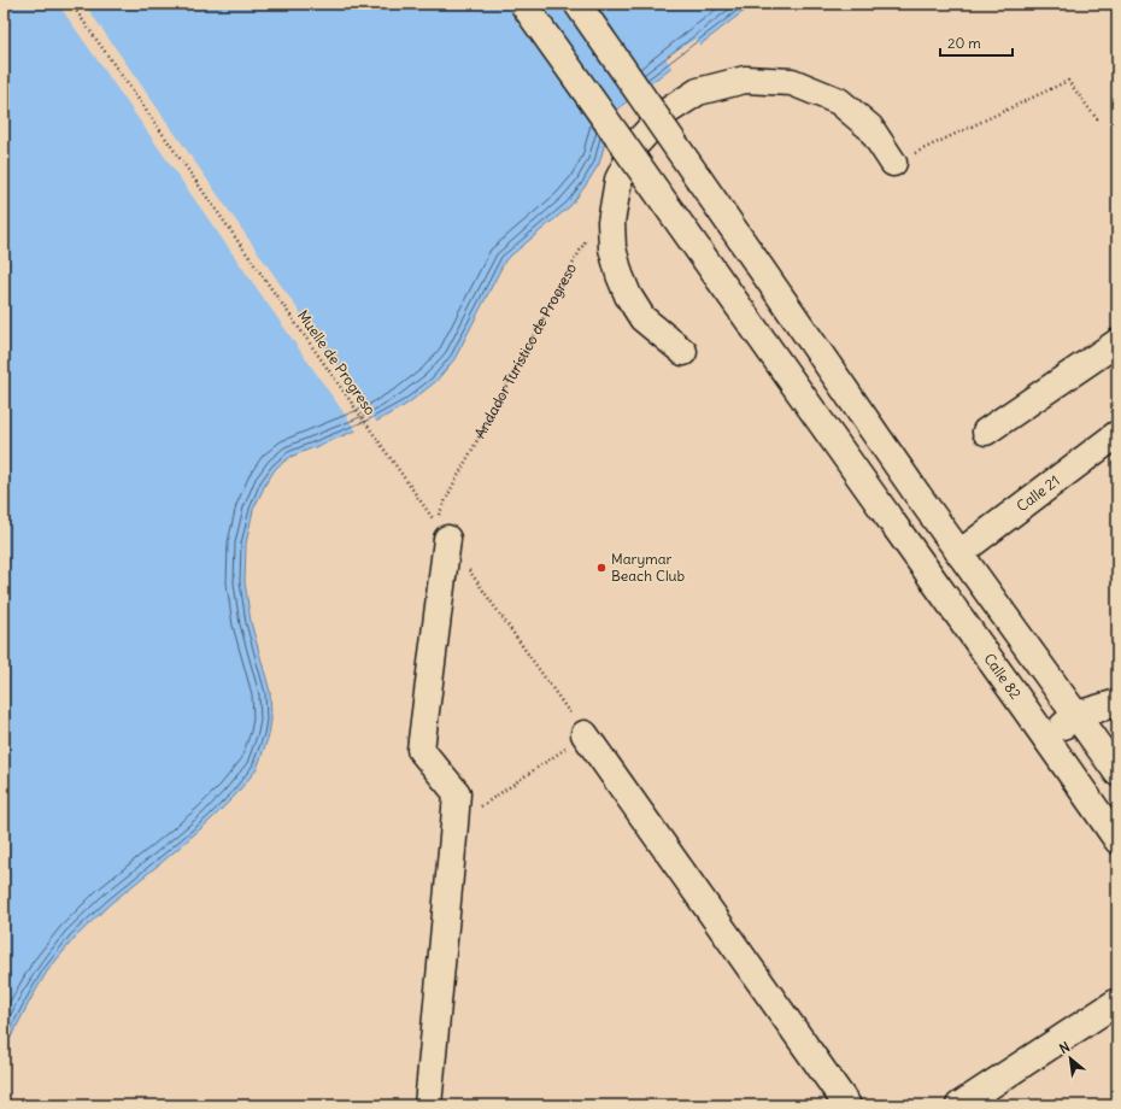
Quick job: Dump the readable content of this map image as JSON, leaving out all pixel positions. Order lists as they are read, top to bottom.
{
  "streets": {
    "street": ["Calle 21", "Calle 82"],
    "path": ["Andador Turístico de Progreso", "Muelle de Progreso"]
  },
  "crossings": [
    ["Andador Turístico de Progreso", "Muelle de Progreso"]
  ],
  "places": ["Marymar Beach Club"],
  "scale_bar": "20 m",
  "north": "top left"
}
